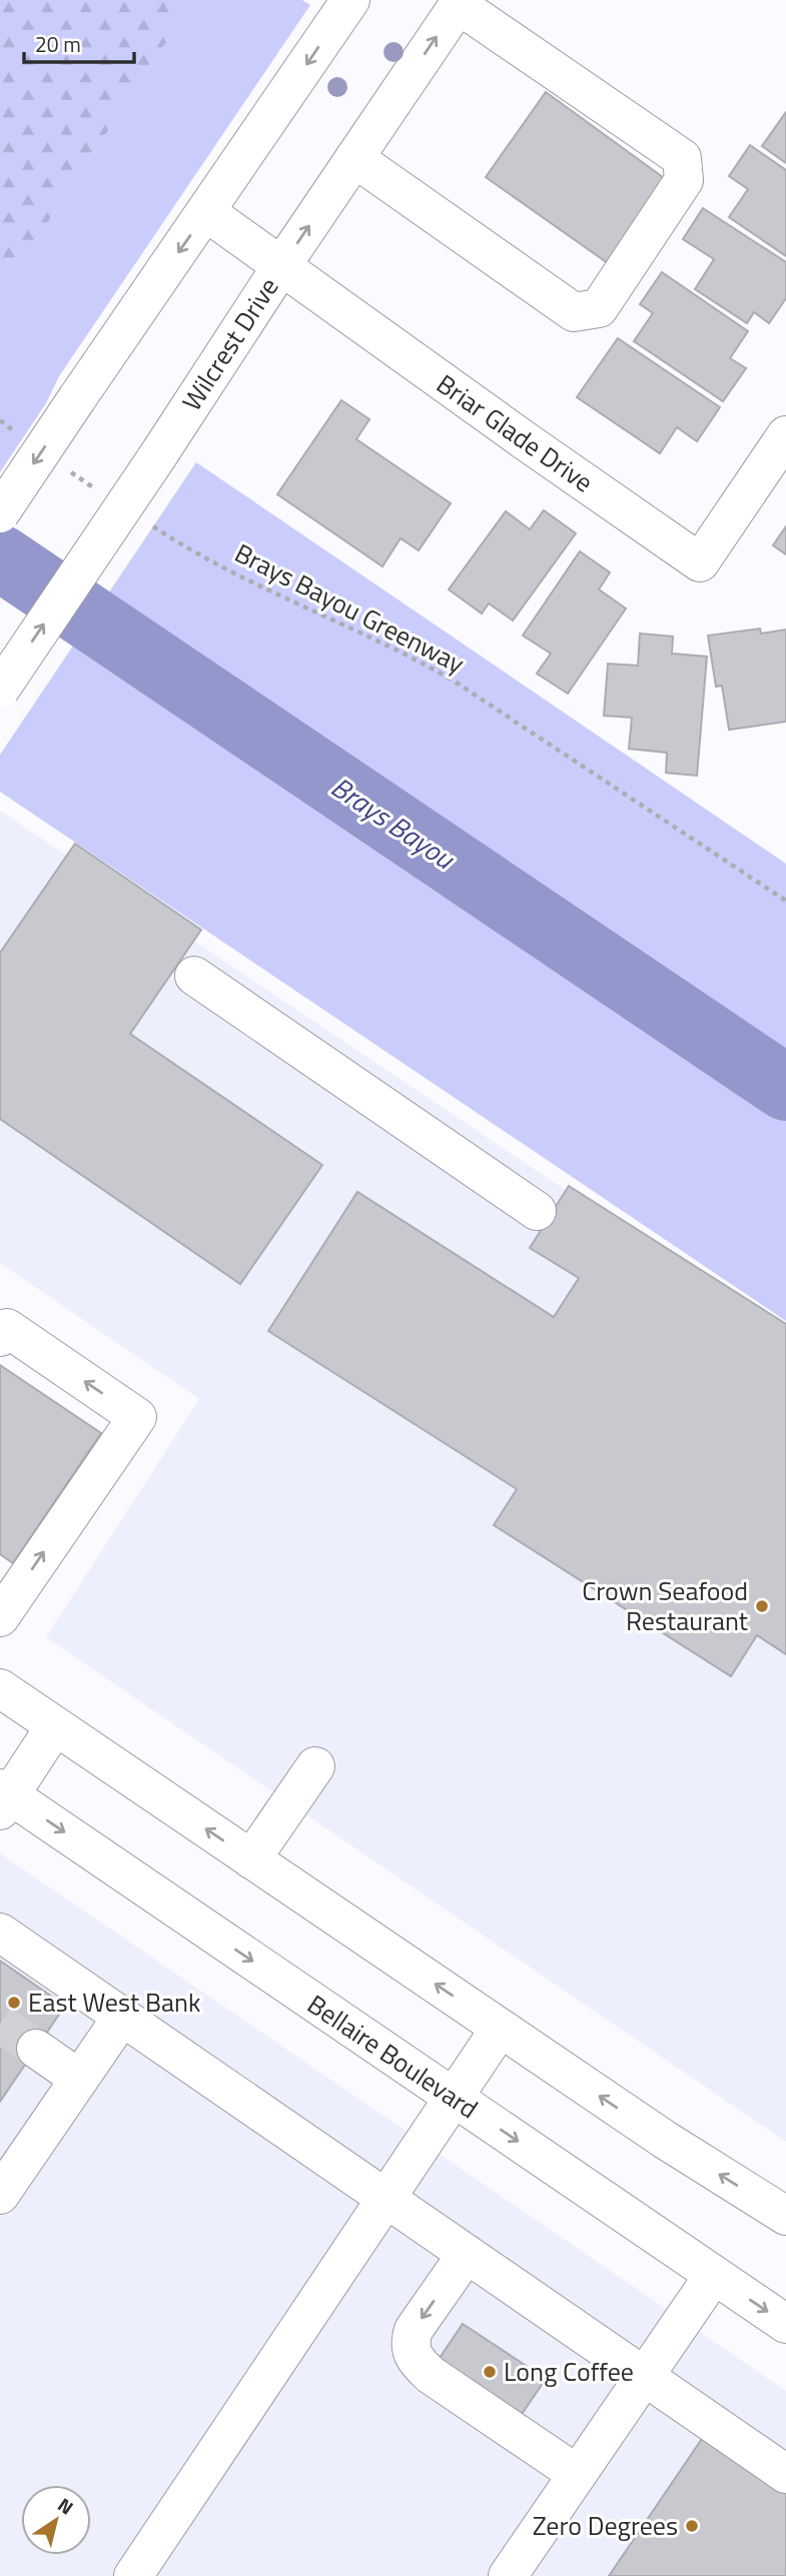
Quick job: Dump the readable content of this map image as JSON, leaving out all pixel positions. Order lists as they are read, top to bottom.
{
  "streets": {
    "main road": ["Wilcrest Drive", "Briar Glade Drive", "Bellaire Boulevard"],
    "path": ["Brays Bayou Greenway"]
  },
  "crossings": [
    ["Wilcrest Drive", "Briar Glade Drive"]
  ],
  "water": ["Brays Bayou"],
  "places": [
    "Crown Seafood Restaurant",
    "East West Bank",
    "Long Coffee",
    "Zero Degrees"
  ],
  "scale_bar": "20 m",
  "north": "top right"
}
